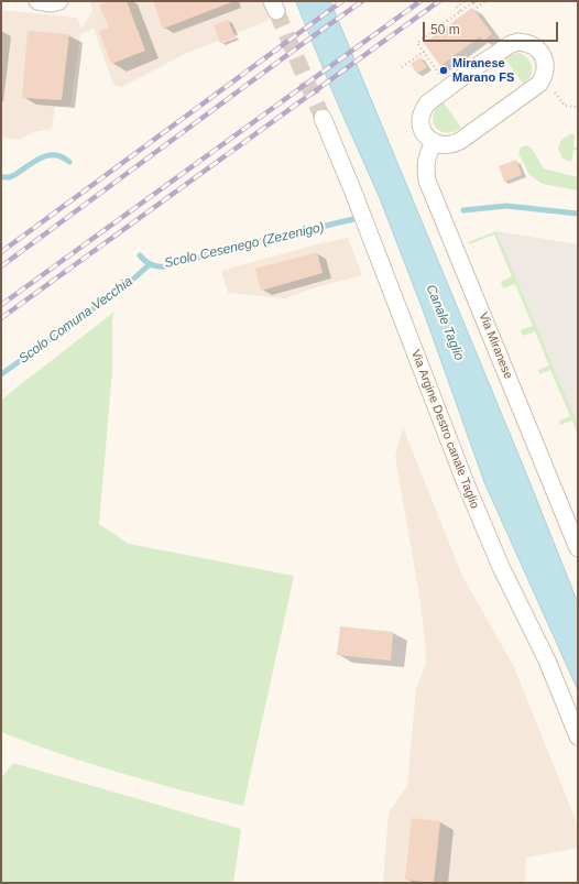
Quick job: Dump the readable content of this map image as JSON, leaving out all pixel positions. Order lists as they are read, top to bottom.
{
  "streets": {
    "street": ["Via Miranese", "Via Argine Destro canale Taglio"]
  },
  "water": ["Scolo Cesenego (Zezenigo)", "Scolo Comuna Vecchia", "Canale Taglio"],
  "places": ["Miranese Marano FS"],
  "scale_bar": "50 m"
}
